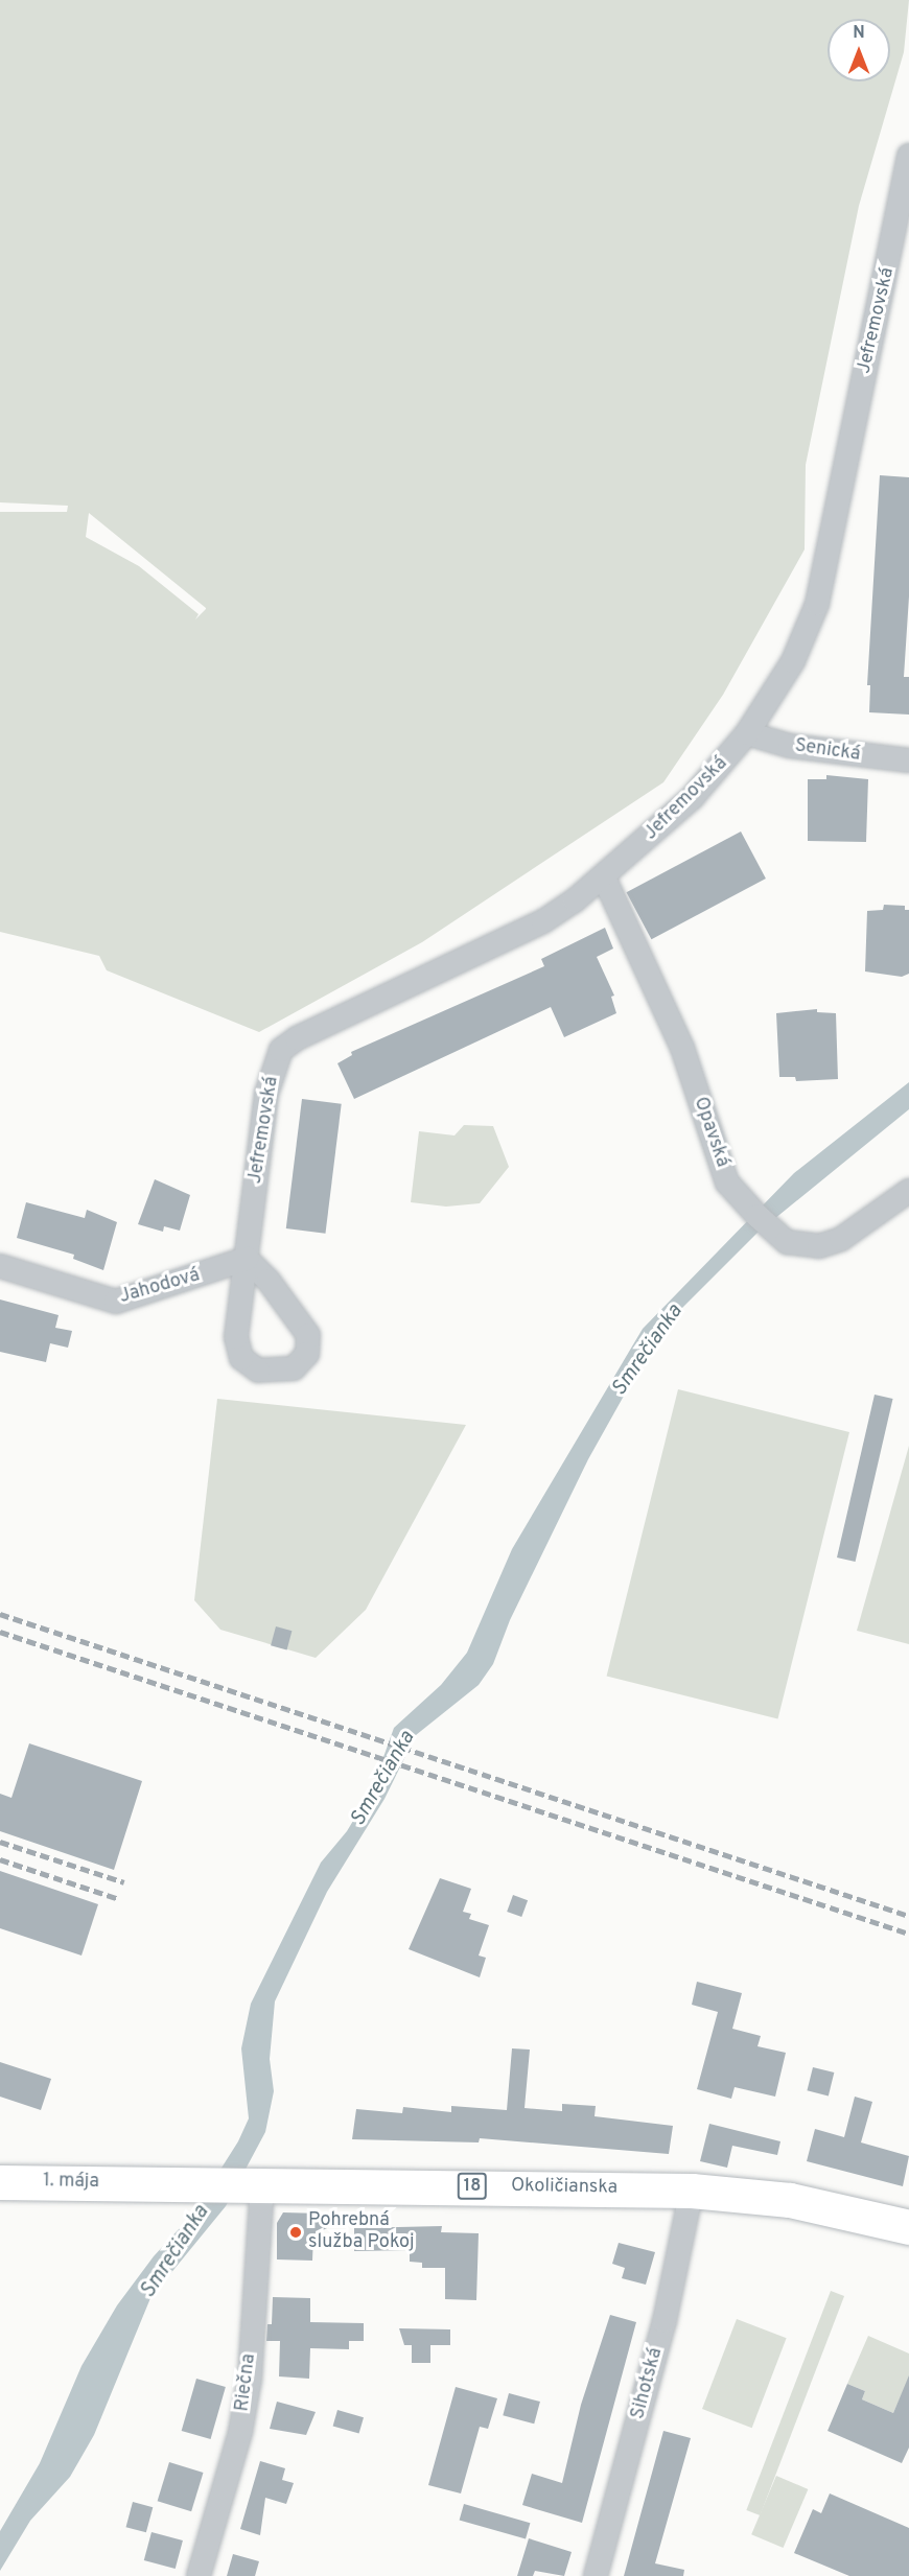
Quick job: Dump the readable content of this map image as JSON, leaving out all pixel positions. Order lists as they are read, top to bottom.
{
  "streets": {
    "main road": ["1. mája", "18", "Okoličianska"],
    "street": [
      "Jefremovská",
      "Senická",
      "Opavská",
      "Jahodová",
      "Riečna",
      "Sihotská"
    ]
  },
  "crossings": [
    ["Jefremovská", "Senická"],
    ["Jefremovská", "Opavská"],
    ["Jefremovská", "Jahodová"],
    ["1. mája", "Okoličianska"],
    ["Okoličianska", "Riečna"],
    ["Okoličianska", "Sihotská"]
  ],
  "water": ["Smrečianka"],
  "places": ["Pohrebná služba Pokoj"],
  "north": "top"
}
